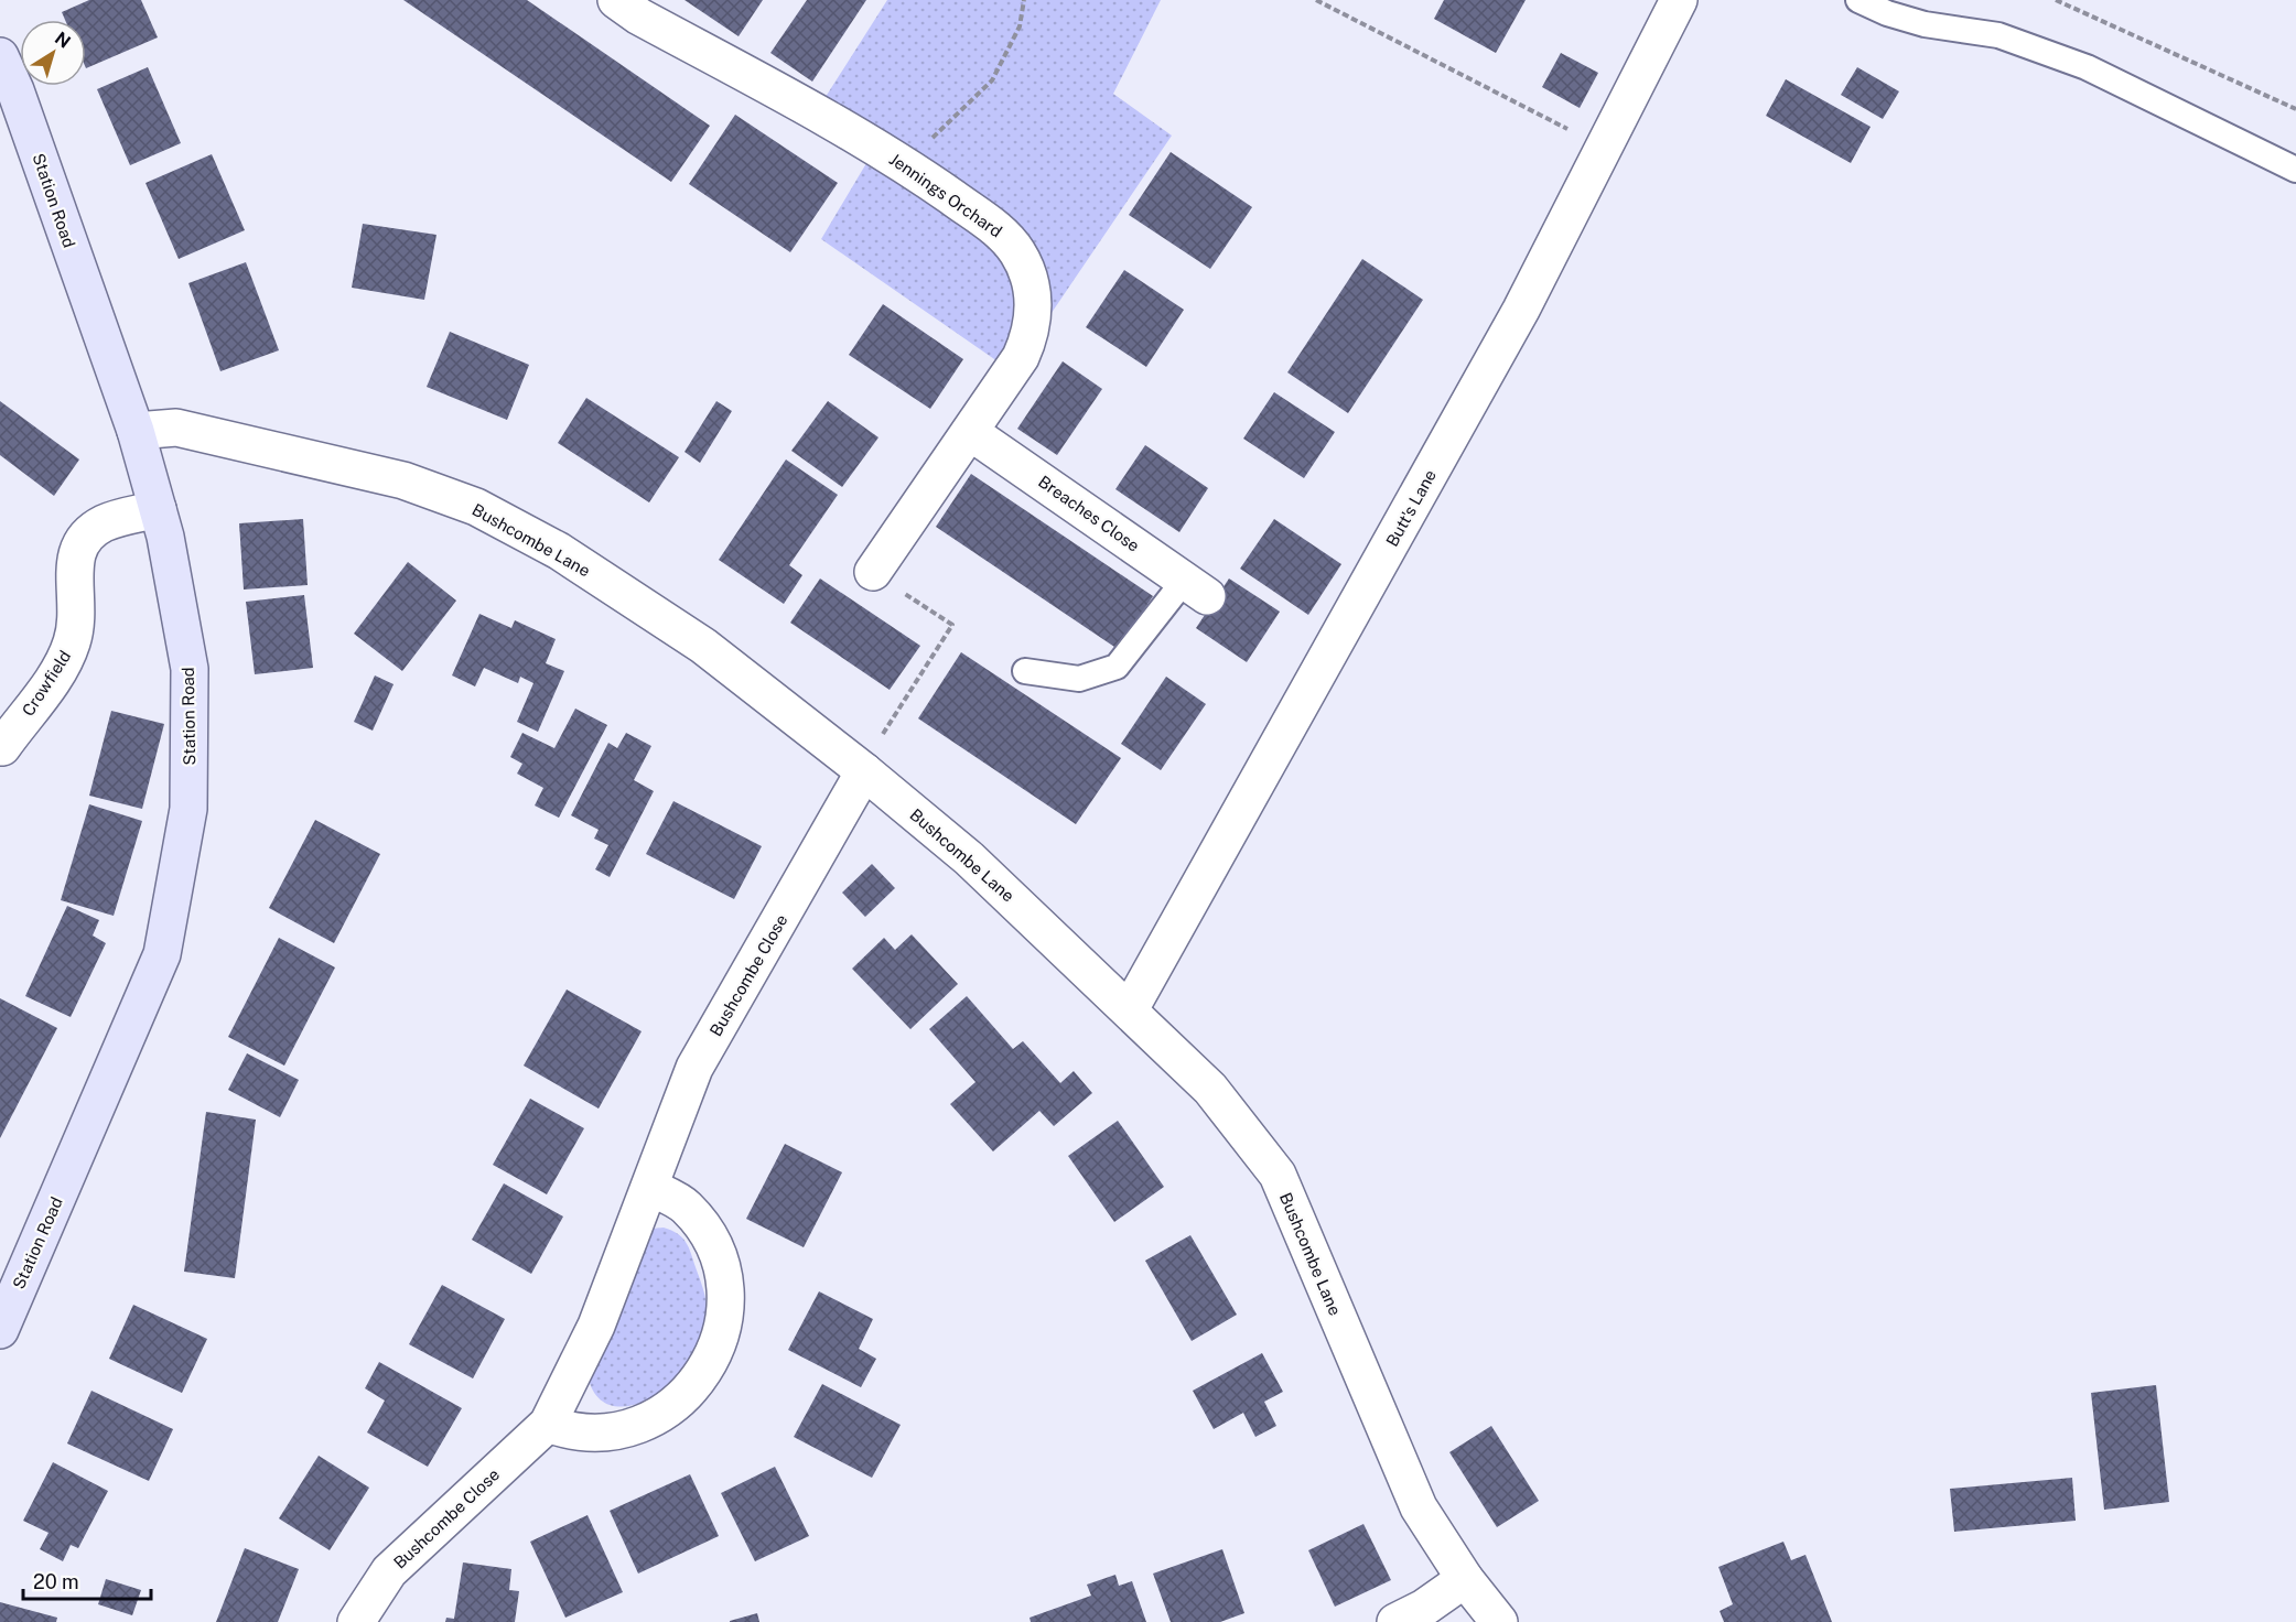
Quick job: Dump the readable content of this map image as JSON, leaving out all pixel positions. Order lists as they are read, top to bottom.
{
  "streets": {
    "street": [
      "Jennings Orchard",
      "Station Road",
      "Butt's Lane",
      "Breaches Close",
      "Bushcombe Lane",
      "Crowfield",
      "Bushcombe Close"
    ]
  },
  "crossings": [
    ["Jennings Orchard", "Breaches Close"],
    ["Station Road", "Bushcombe Lane"],
    ["Station Road", "Crowfield"],
    ["Butt's Lane", "Bushcombe Lane"],
    ["Bushcombe Lane", "Bushcombe Close"]
  ],
  "scale_bar": "20 m",
  "north": "top right"
}
